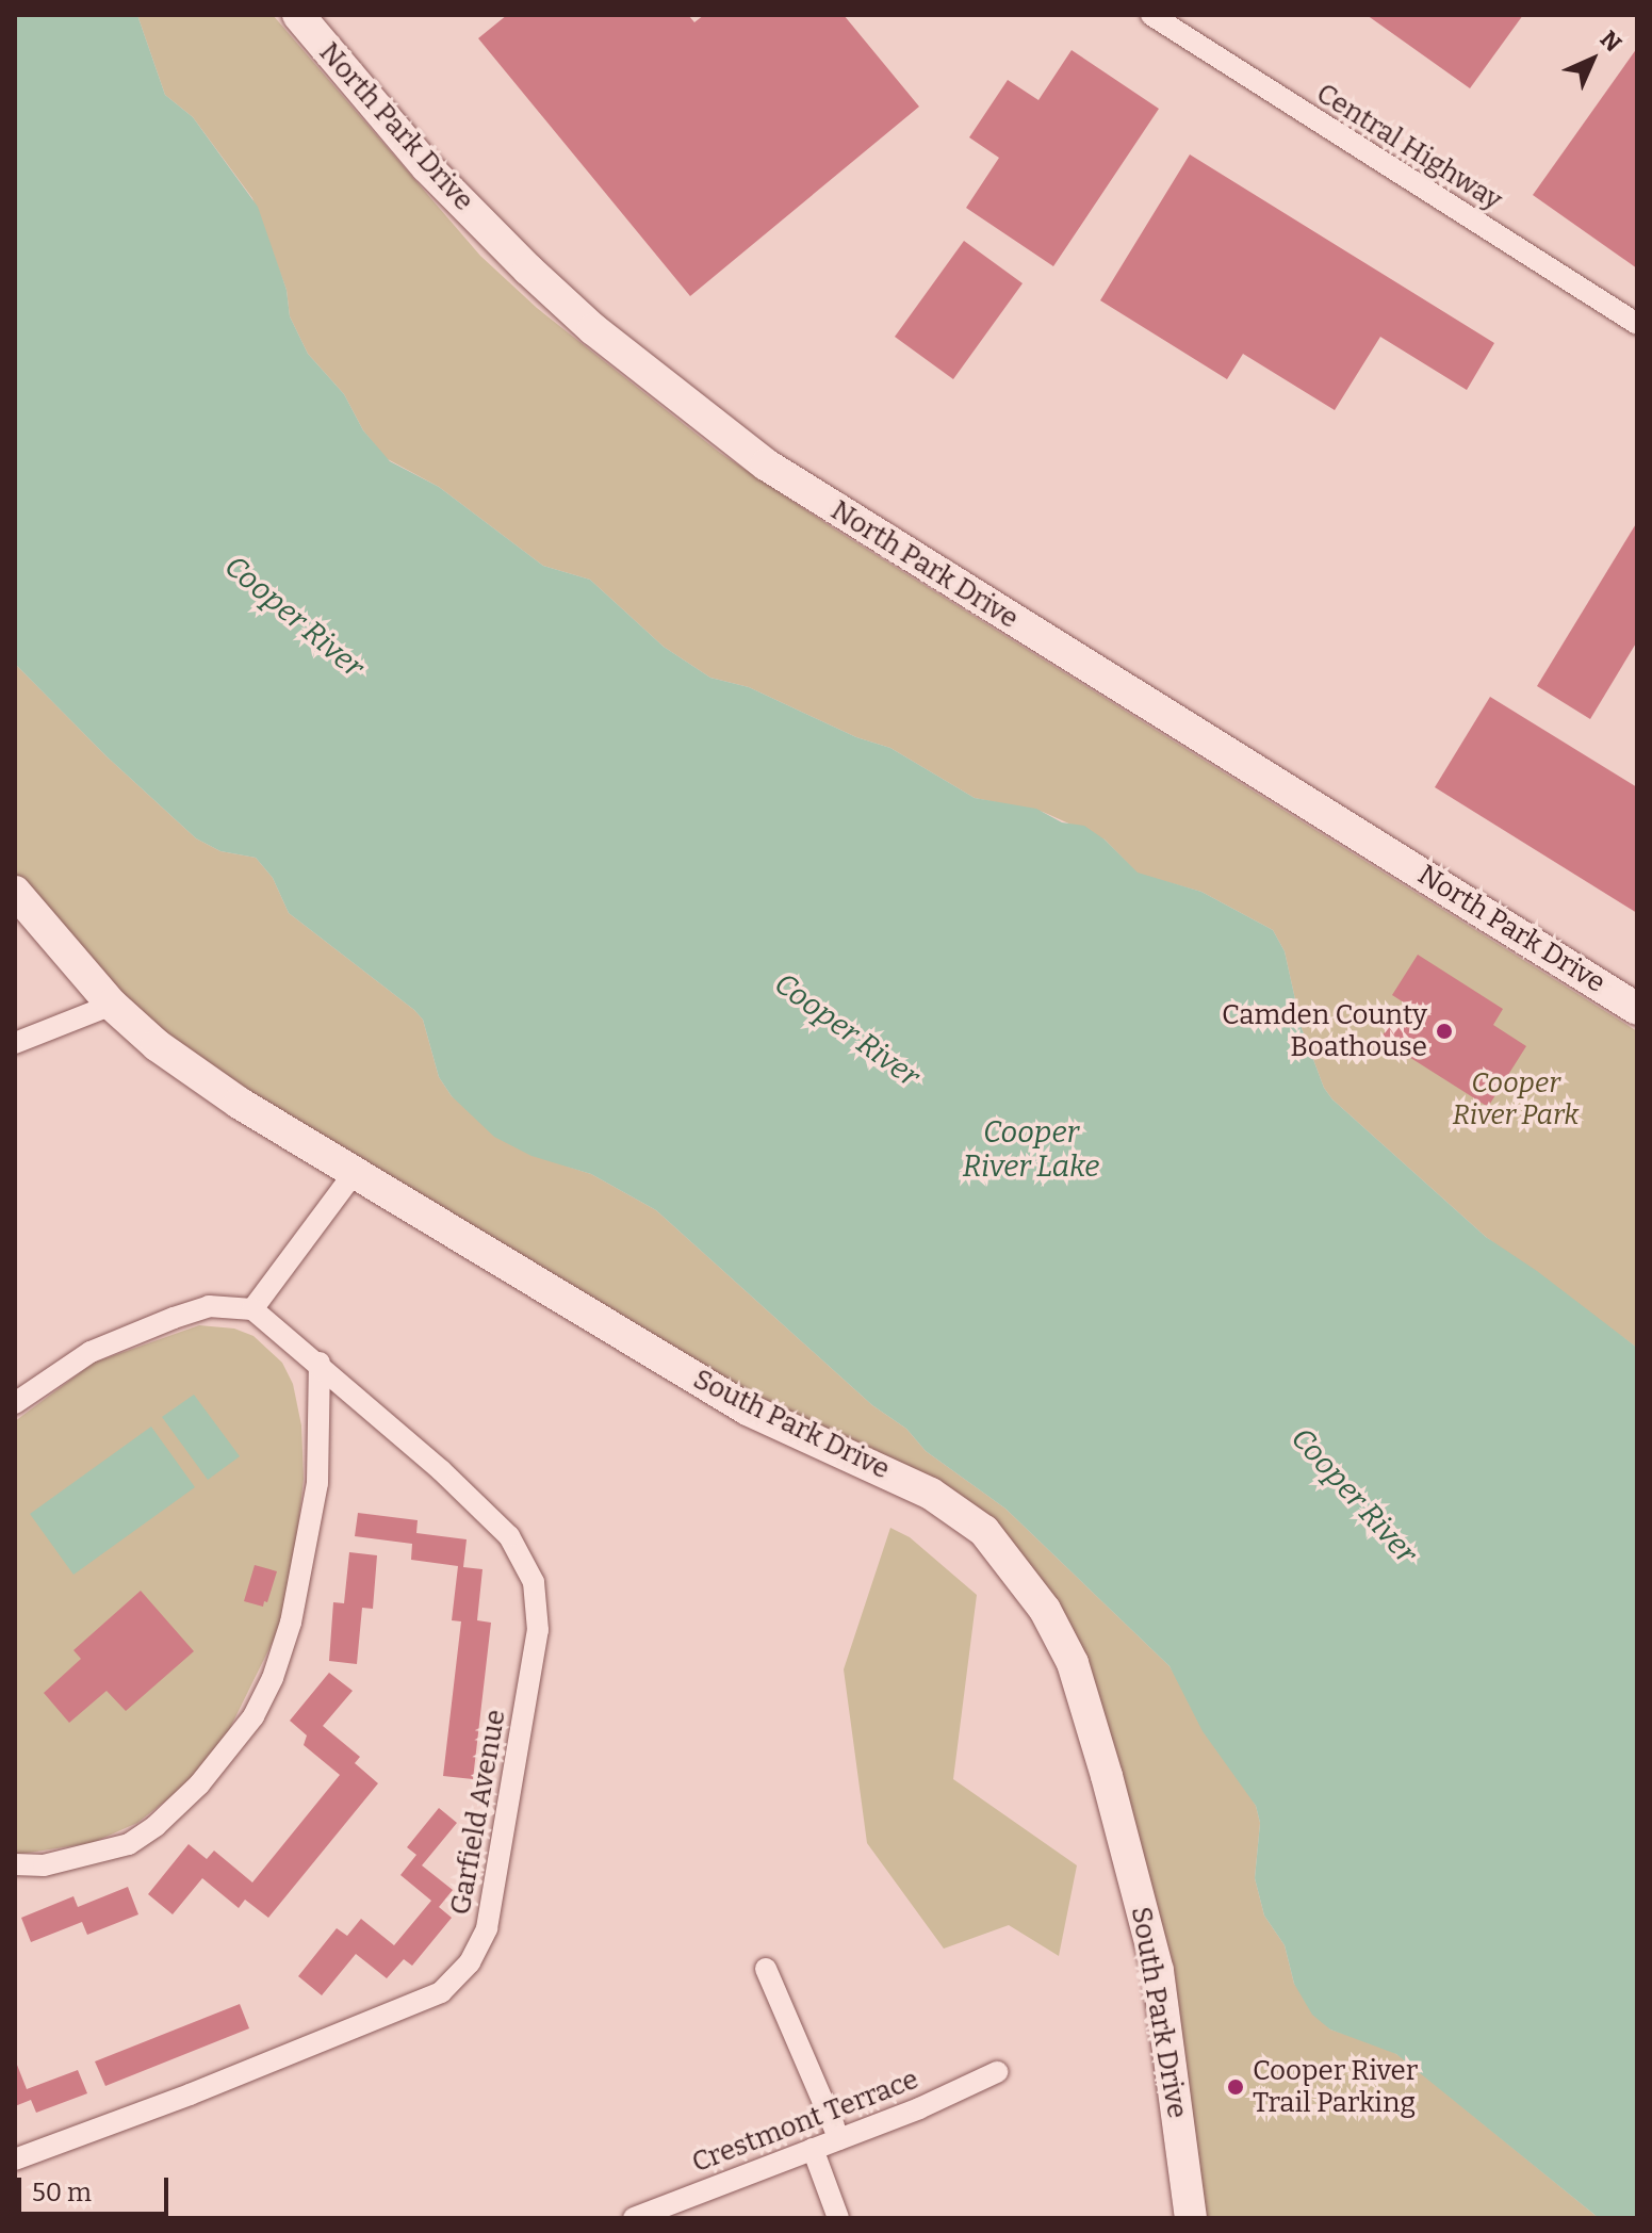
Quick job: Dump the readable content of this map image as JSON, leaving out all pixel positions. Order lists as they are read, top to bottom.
{
  "streets": {
    "street": [
      "North Park Drive",
      "Central Highway",
      "South Park Drive",
      "Garfield Avenue",
      "Crestmont Terrace"
    ]
  },
  "water": ["Cooper River", "Cooper River Lake"],
  "parks": ["Cooper River Park"],
  "places": ["Camden County Boathouse", "Cooper River Trail Parking"],
  "scale_bar": "50 m",
  "north": "top right"
}
